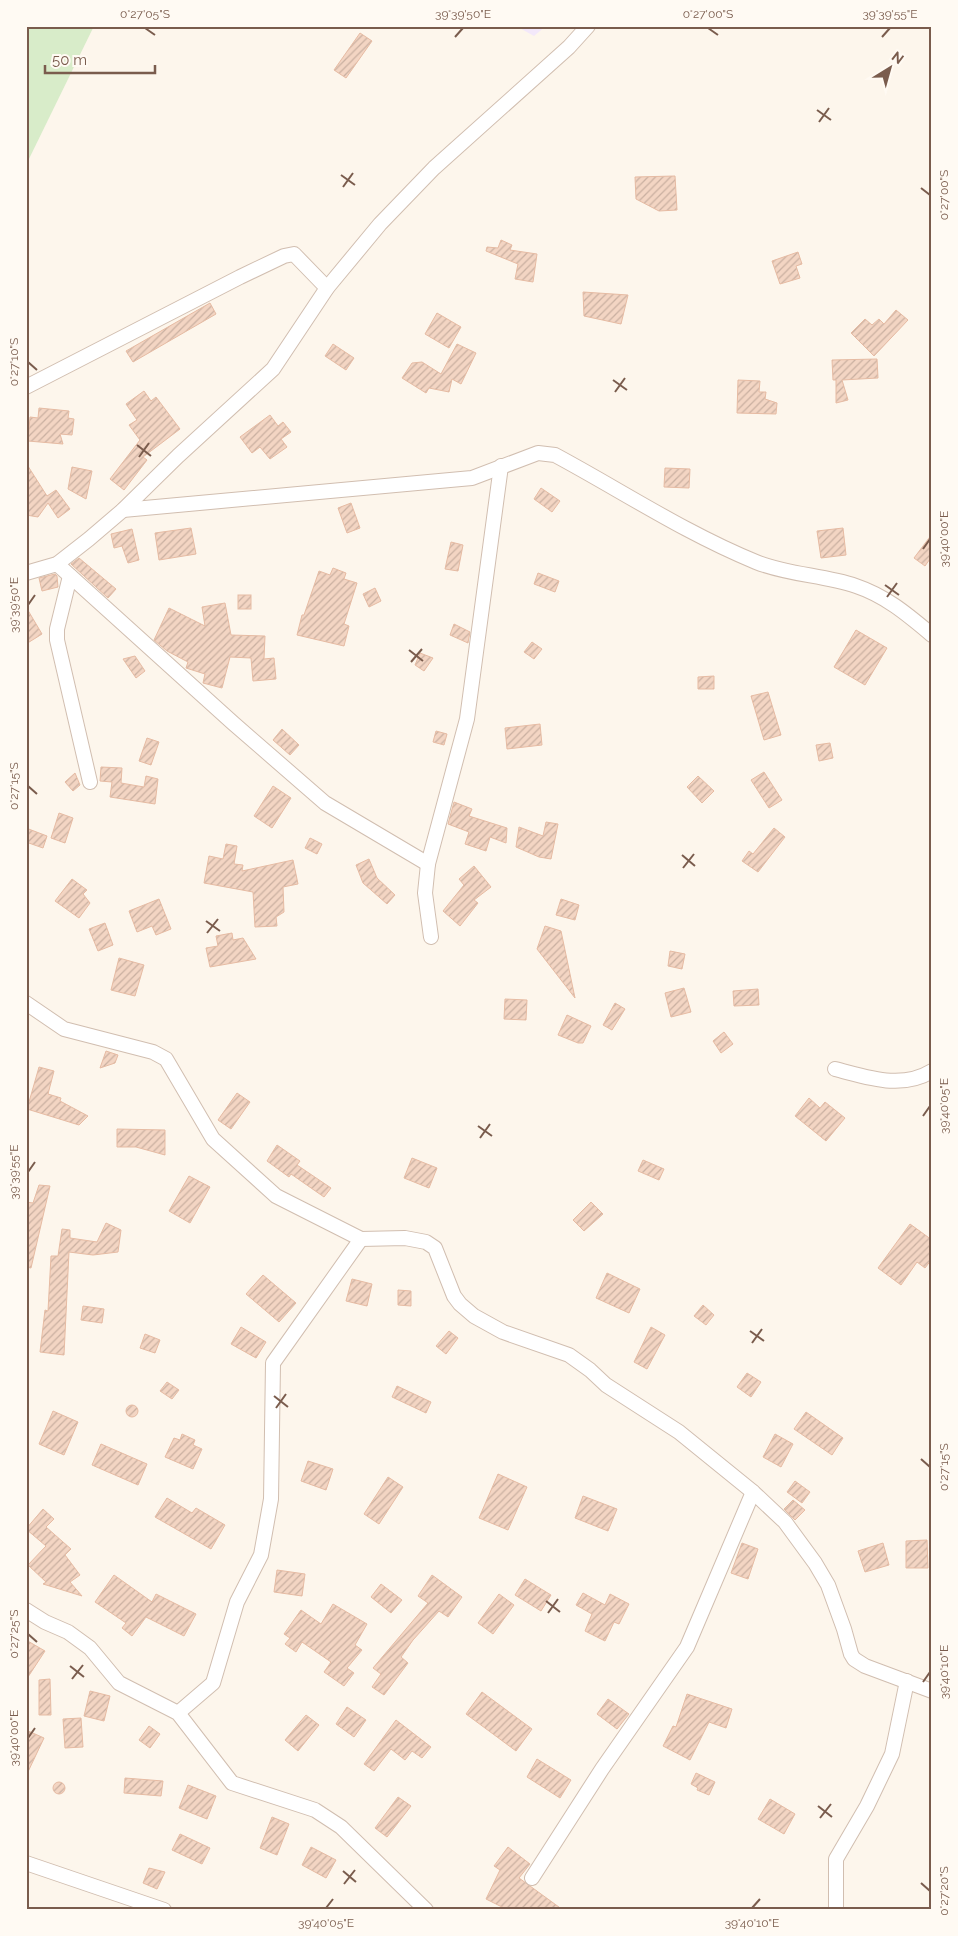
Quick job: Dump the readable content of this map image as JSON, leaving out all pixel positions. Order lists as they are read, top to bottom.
{
  "scale_bar": "50 m",
  "north": "top right",
  "coordinates": [
    "0°27'05\"S",
    "39°39'50\"E",
    "0°27'00\"S",
    "39°39'55\"E",
    "0°27'10\"S",
    "39°40'00\"E",
    "0°27'15\"S",
    "39°40'05\"E",
    "0°27'25\"S",
    "39°40'10\"E",
    "0°27'20\"S"
  ]
}
